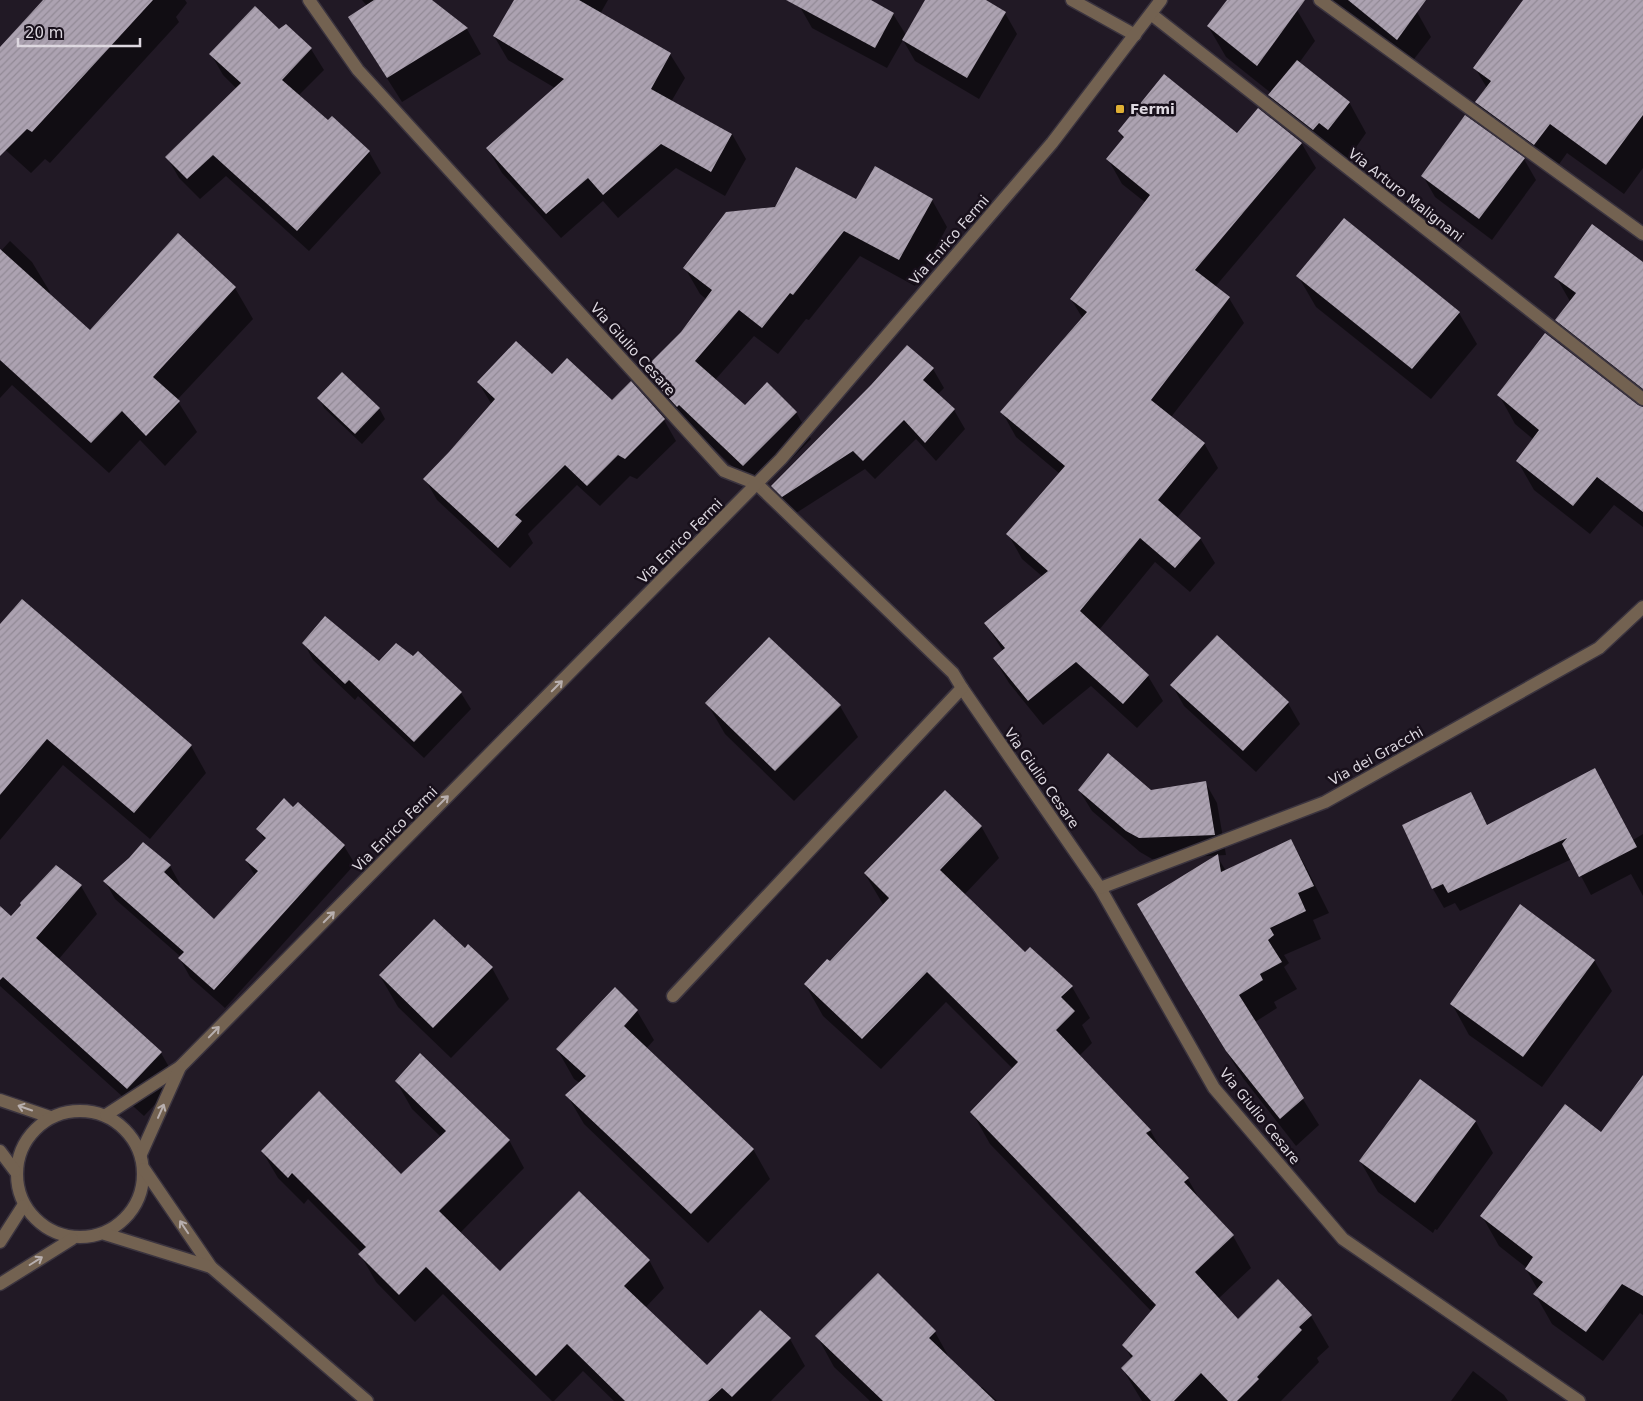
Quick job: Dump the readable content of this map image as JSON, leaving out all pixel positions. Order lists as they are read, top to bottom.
{
  "streets": {
    "street": [
      "Via Arturo Malignani",
      "Via Enrico Fermi",
      "Via Giulio Cesare",
      "Via dei Gracchi"
    ]
  },
  "crossings": [
    ["Via Arturo Malignani", "Via Enrico Fermi"],
    ["Via Enrico Fermi", "Via Giulio Cesare"],
    ["Via Giulio Cesare", "Via dei Gracchi"]
  ],
  "one_way": ["Via Enrico Fermi"],
  "places": {
    "transit": ["Fermi"]
  },
  "scale_bar": "20 m"
}
